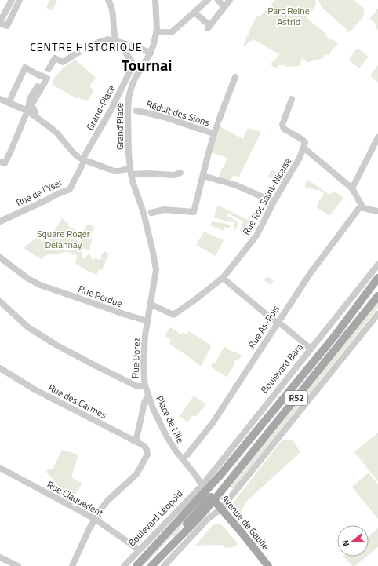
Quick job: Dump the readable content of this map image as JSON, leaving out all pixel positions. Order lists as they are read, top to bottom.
{
  "streets": {
    "main road": ["R52", "Boulevard Léopold", "Avenue de Gaulle"],
    "street": [
      "Grand-Place",
      "Réduit des Sions",
      "Grand'Place",
      "Rue de l'Yser",
      "Rue Roc Saint-Nicaise",
      "Rue Perdue",
      "Rue As-Pois",
      "Rue Dorez",
      "Boulevard Bara",
      "Rue des Carmes",
      "Place de Lille",
      "Rue Claquedent"
    ]
  },
  "crossings": [
    ["Grand-Place", "Rue de l'Yser"],
    ["Grand'Place", "Rue Roc Saint-Nicaise"],
    ["Grand'Place", "Rue Dorez"],
    ["Rue Roc Saint-Nicaise", "Rue Dorez"],
    ["Rue Perdue", "Rue Dorez"],
    ["Rue As-Pois", "Place de Lille"],
    ["Rue Dorez", "Place de Lille"],
    ["Boulevard Bara", "R52"],
    ["Boulevard Bara", "Place de Lille"],
    ["Boulevard Bara", "Boulevard Léopold"],
    ["Boulevard Bara", "Avenue de Gaulle"],
    ["R52", "Place de Lille"],
    ["R52", "Boulevard Léopold"],
    ["R52", "Avenue de Gaulle"],
    ["Rue des Carmes", "Place de Lille"],
    ["Rue des Carmes", "Rue Claquedent"],
    ["Place de Lille", "Boulevard Léopold"],
    ["Place de Lille", "Avenue de Gaulle"],
    ["Rue Claquedent", "Boulevard Léopold"],
    ["Boulevard Léopold", "Avenue de Gaulle"]
  ],
  "districts": ["CENTRE HISTORIQUE", "Tournai"],
  "parks": ["Parc Reine Astrid", "Square Roger Delannay"],
  "north": "left"
}
